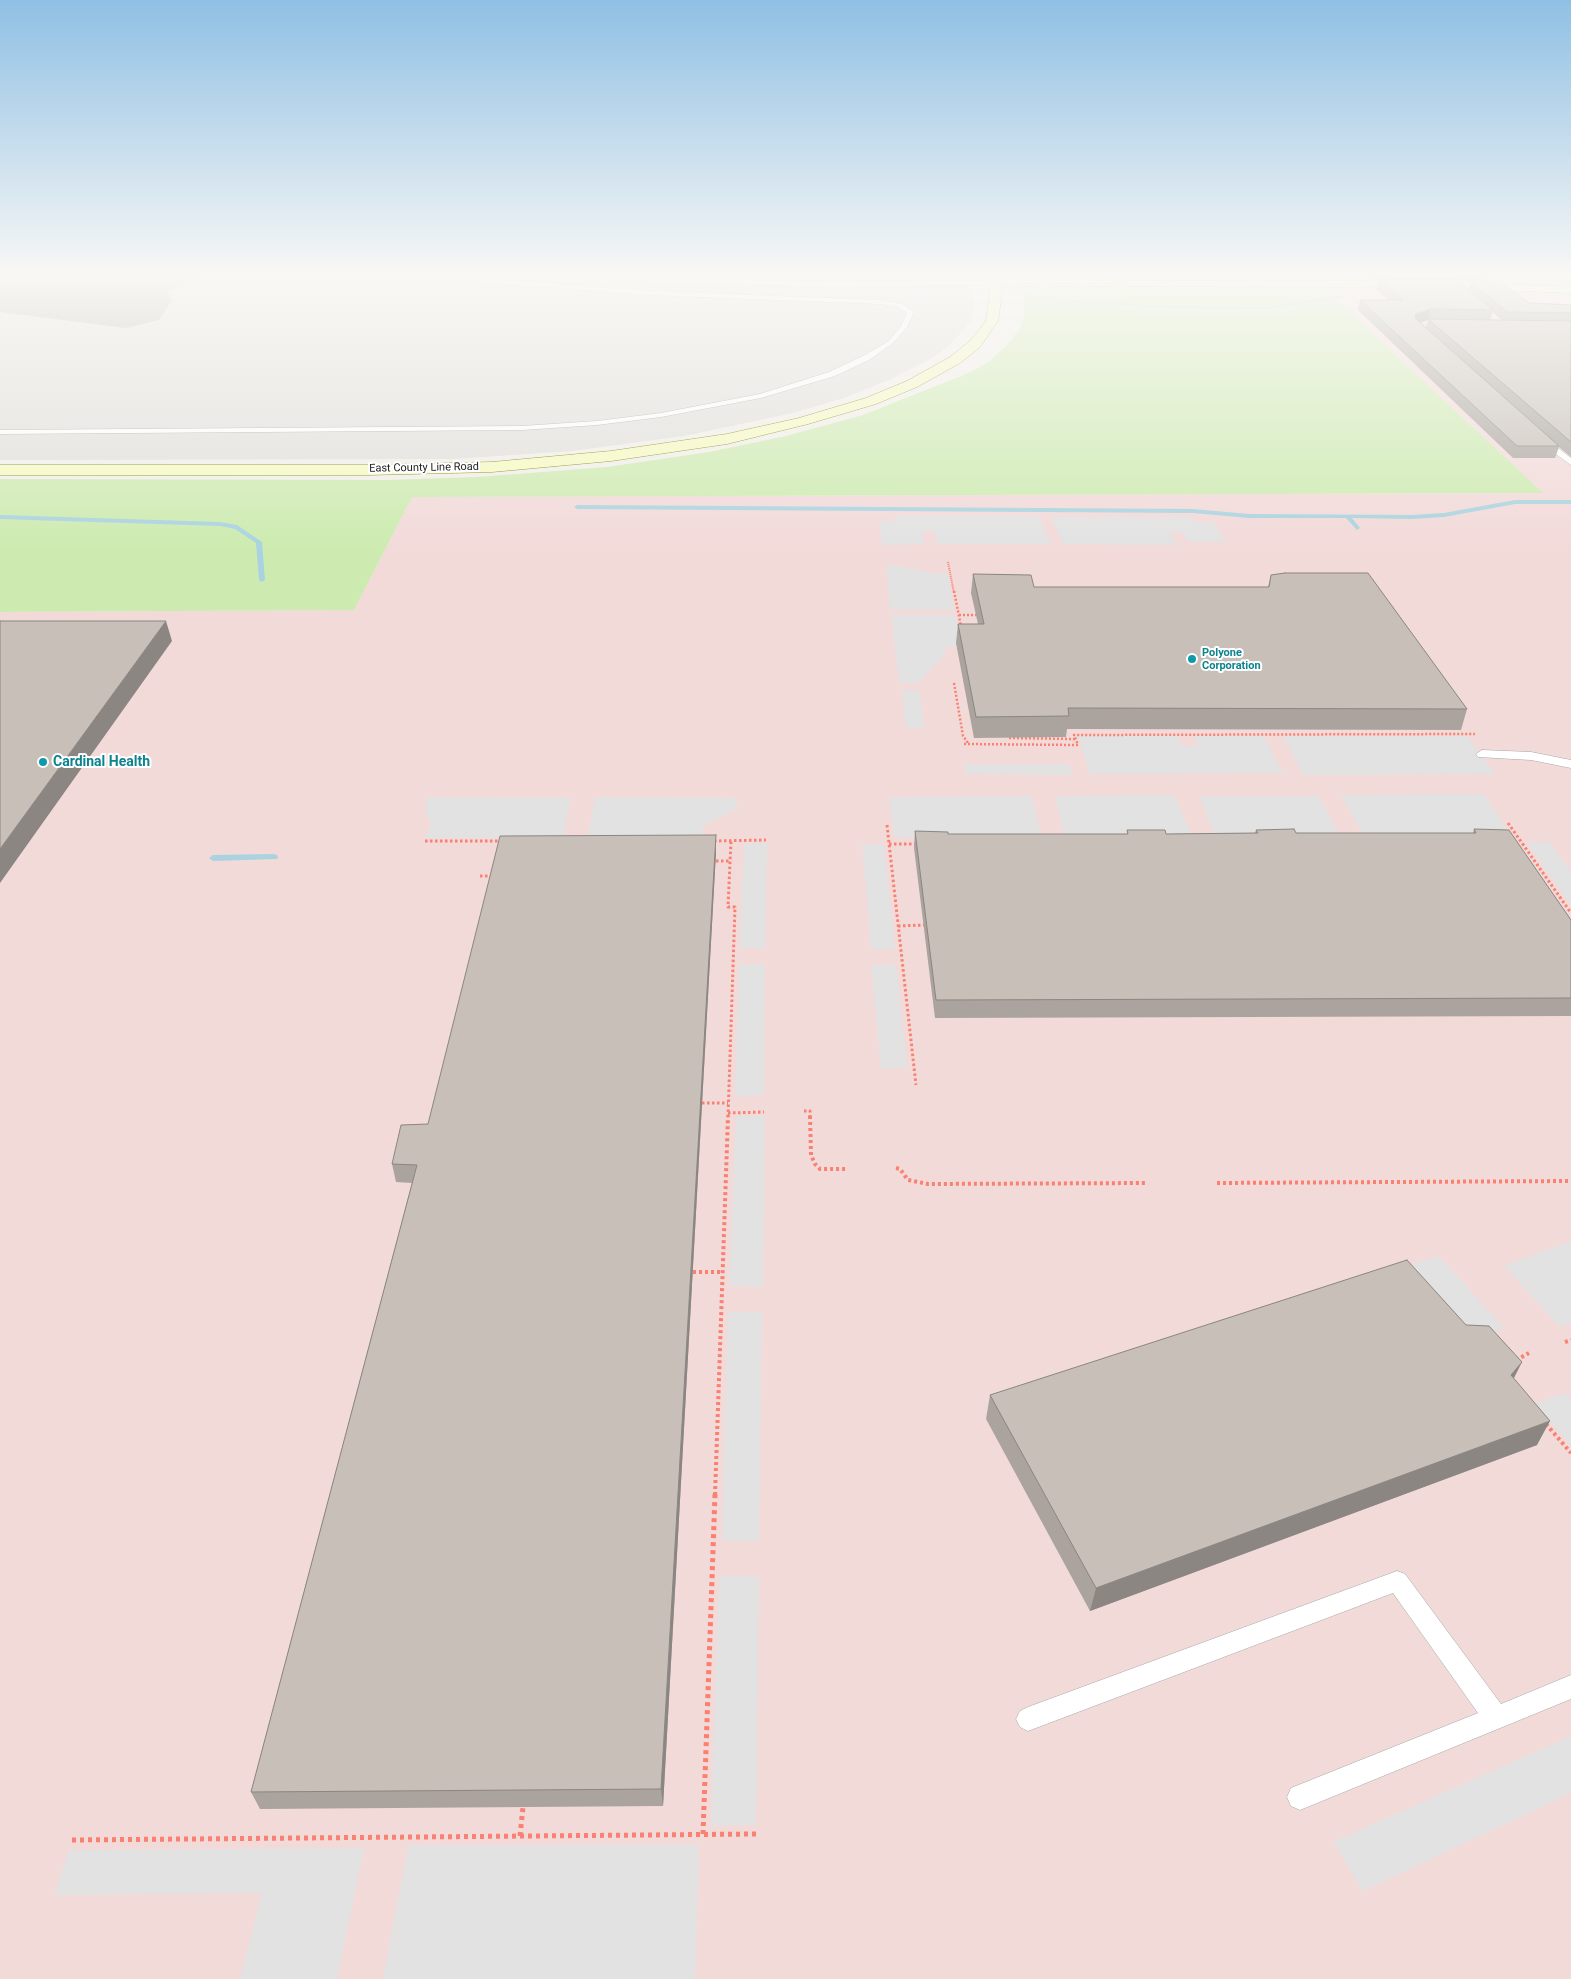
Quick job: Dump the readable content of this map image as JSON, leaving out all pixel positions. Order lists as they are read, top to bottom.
{
  "streets": {
    "main road": ["East County Line Road"]
  },
  "places": ["Polyone Corporation", "Cardinal Health"]
}
